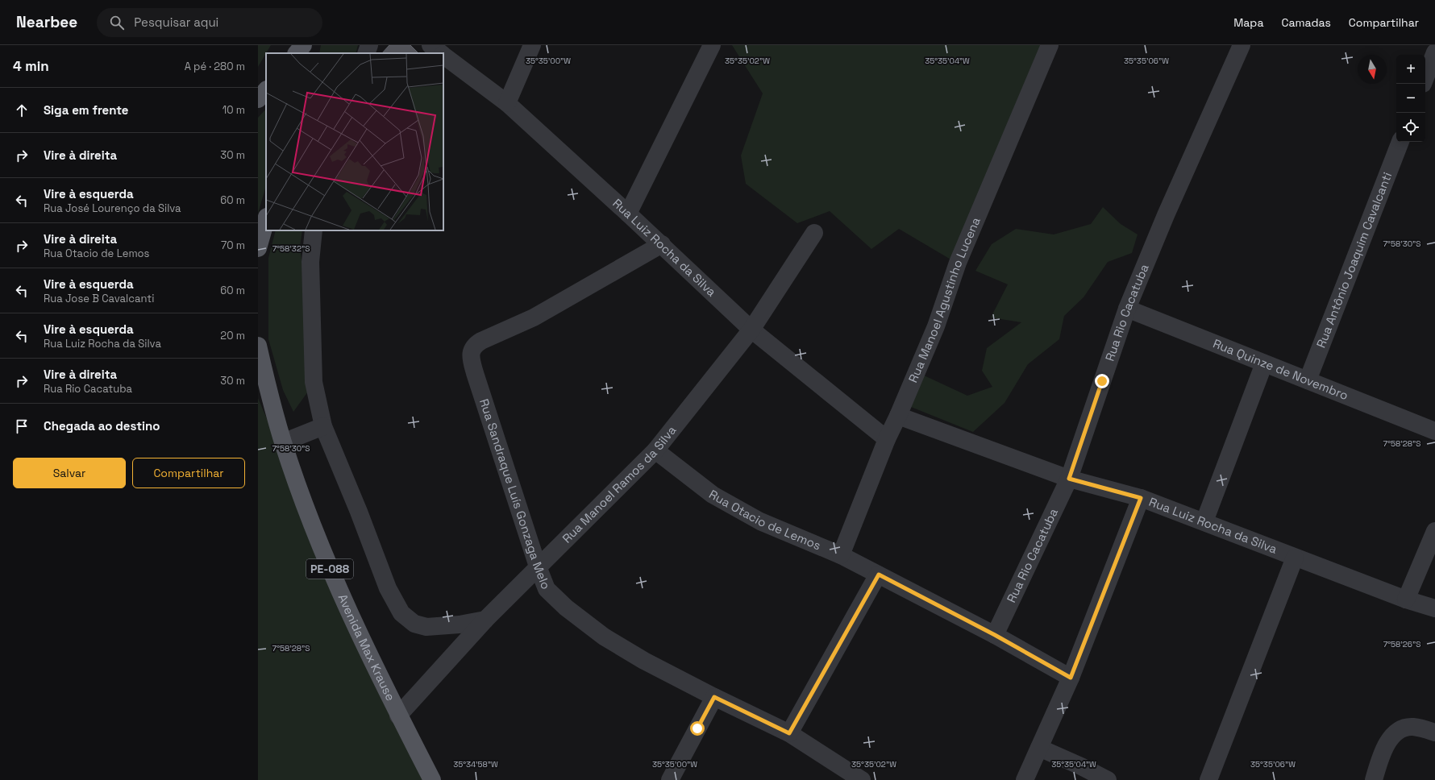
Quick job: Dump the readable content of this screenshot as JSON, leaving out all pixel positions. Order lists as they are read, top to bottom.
{
  "streets": {
    "main road": ["PE-088", "Avenida Max Krause"],
    "street": [
      "Rua Luiz Rocha da Silva",
      "Rua Antônio Joaquim Cavalcanti",
      "Rua Manoel Agustinho Lucena",
      "Rua Rio Cacatuba",
      "Rua Quinze de Novembro",
      "Rua Manoel Ramos da Silva",
      "Rua Sandraque Luís Gonzaga Melo",
      "Rua Otacio de Lemos"
    ]
  },
  "crossings": [
    ["Rua Luiz Rocha da Silva", "Rua Manoel Agustinho Lucena"],
    ["Rua Luiz Rocha da Silva", "Rua Rio Cacatuba"],
    ["Rua Luiz Rocha da Silva", "Rua Manoel Ramos da Silva"],
    ["Rua Luiz Rocha da Silva", "Rua Sandraque Luís Gonzaga Melo"],
    ["Rua Antônio Joaquim Cavalcanti", "Rua Quinze de Novembro"],
    ["Rua Manoel Agustinho Lucena", "Rua Otacio de Lemos"],
    ["Rua Rio Cacatuba", "Rua Quinze de Novembro"],
    ["Rua Rio Cacatuba", "Rua Otacio de Lemos"],
    ["Rua Manoel Ramos da Silva", "Rua Sandraque Luís Gonzaga Melo"],
    ["Rua Manoel Ramos da Silva", "Rua Otacio de Lemos"],
    ["Rua Manoel Ramos da Silva", "Avenida Max Krause"]
  ],
  "north": "bottom",
  "page": {
    "header": "Nearbee",
    "search": "Pesquisar aqui",
    "nav": ["Mapa", "Camadas", "Compartilhar"],
    "heading": ["4 min", "A pé · 280 m"],
    "map_buttons": ["+", "−"],
    "list": [
      ["Siga em frente", "10 m"],
      ["Vire à direita", "30 m"],
      ["Vire à esquerda", "Rua José Lourenço da Silva", "60 m"],
      ["Vire à direita", "Rua Otacio de Lemos", "70 m"],
      ["Vire à esquerda", "Rua Jose B Cavalcanti", "60 m"],
      ["Vire à esquerda", "Rua Luiz Rocha da Silva", "20 m"],
      ["Vire à direita", "Rua Rio Cacatuba", "30 m"],
      "Chegada ao destino"
    ],
    "buttons": ["Salvar", "Compartilhar"]
  },
  "coordinates": [
    "35°35'00\"W",
    "35°35'02\"W",
    "35°35'04\"W",
    "35°35'06\"W",
    "7°58'30\"S",
    "7°58'32\"S",
    "7°58'28\"S",
    "7°58'26\"S",
    "35°34'58\"W"
  ]
}
